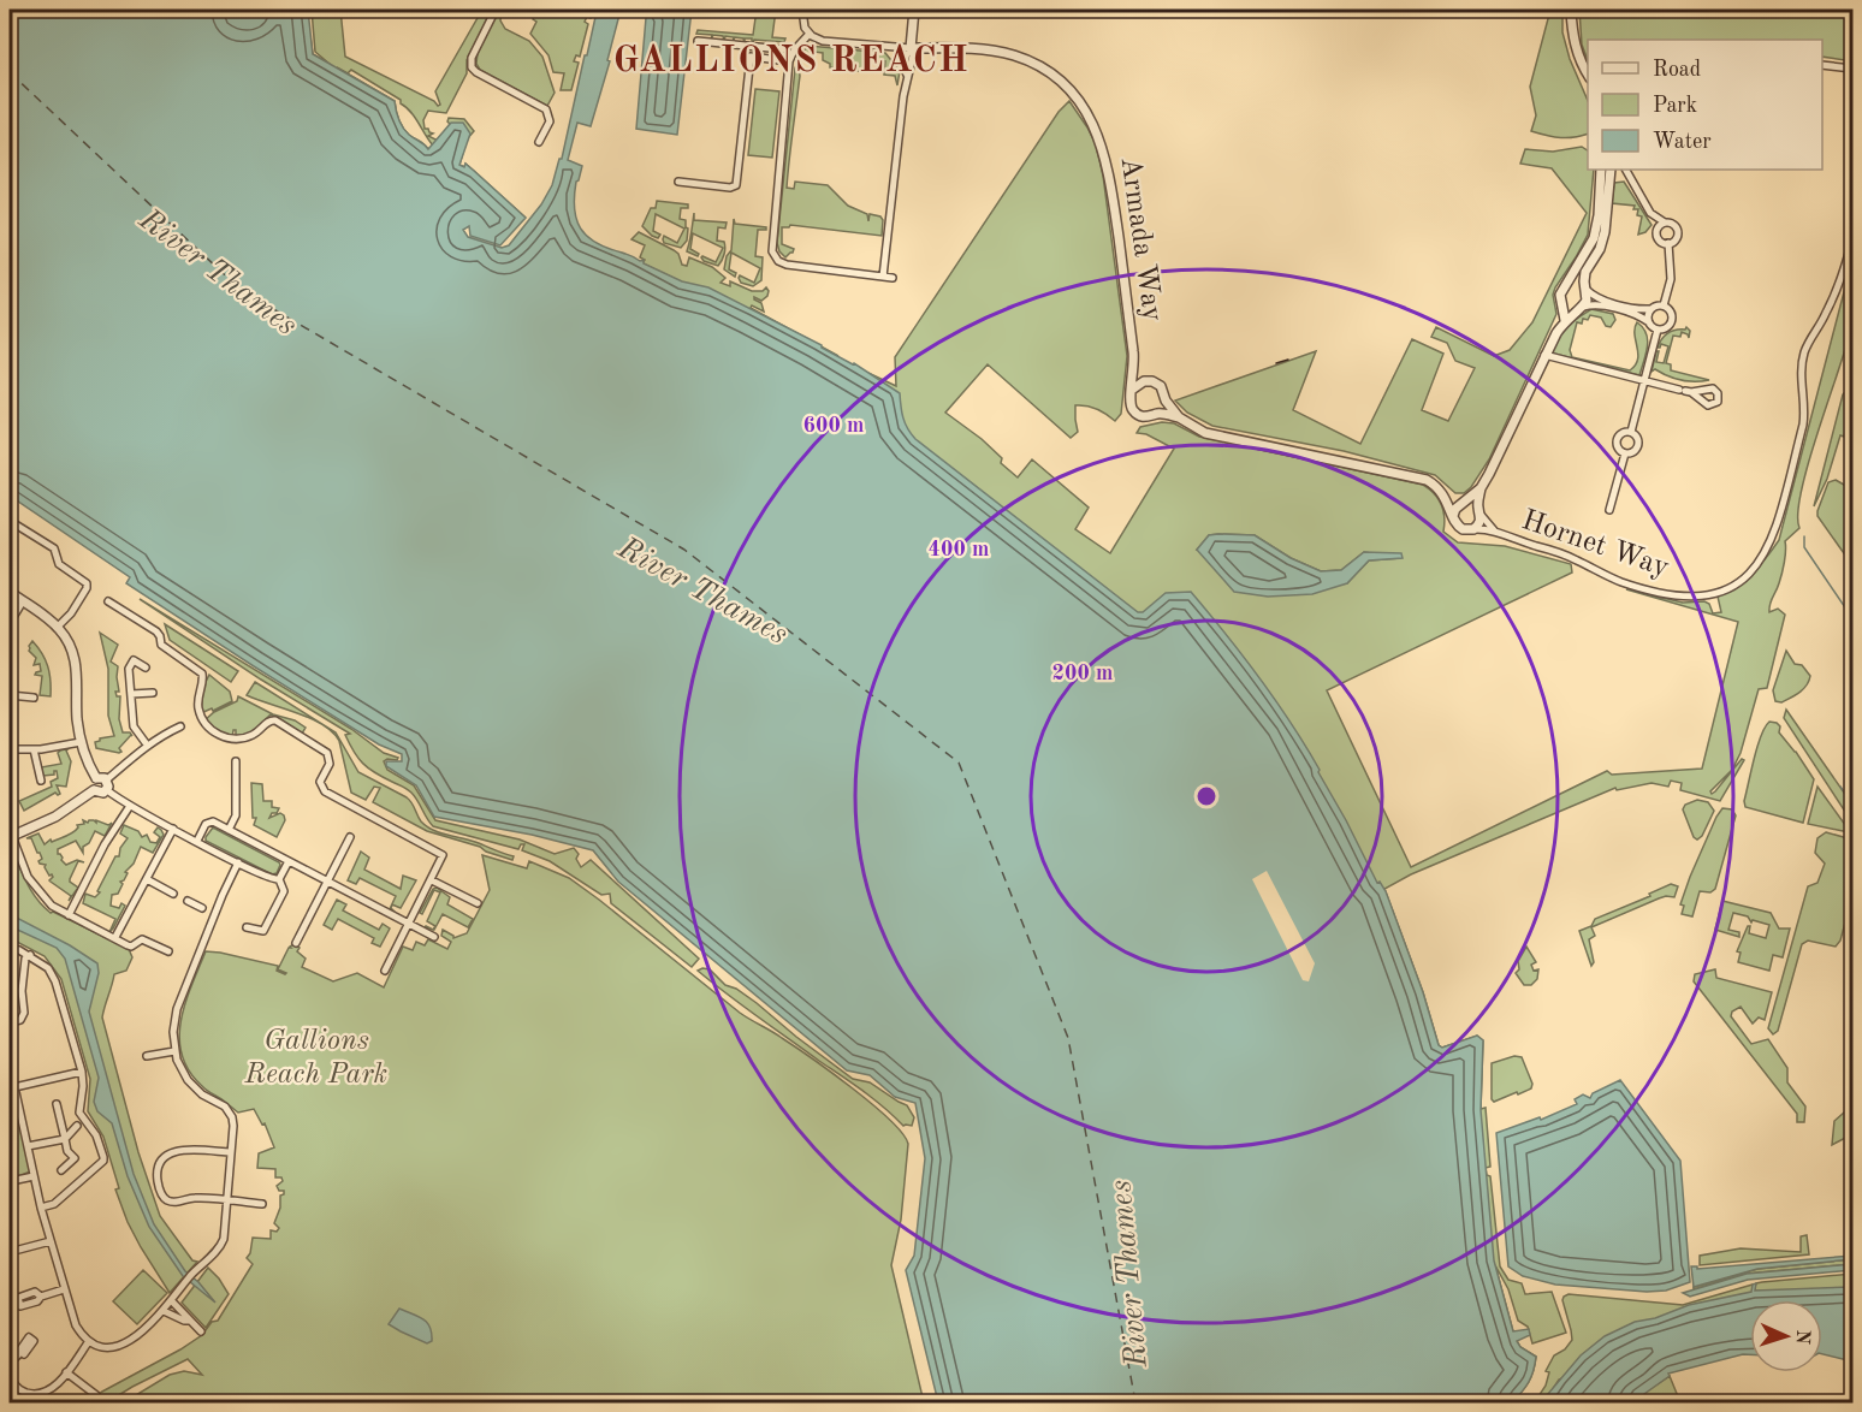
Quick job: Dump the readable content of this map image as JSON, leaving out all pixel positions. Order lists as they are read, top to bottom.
{
  "streets": {
    "street": ["Armada Way", "Hornet Way"]
  },
  "crossings": [
    ["Armada Way", "Hornet Way"]
  ],
  "districts": ["GALLIONS REACH"],
  "water": ["River Thames"],
  "parks": ["Gallions Reach Park"],
  "legend": ["Road", "Park", "Water"],
  "north": "right",
  "rings": ["600 m", "400 m", "200 m"]
}
